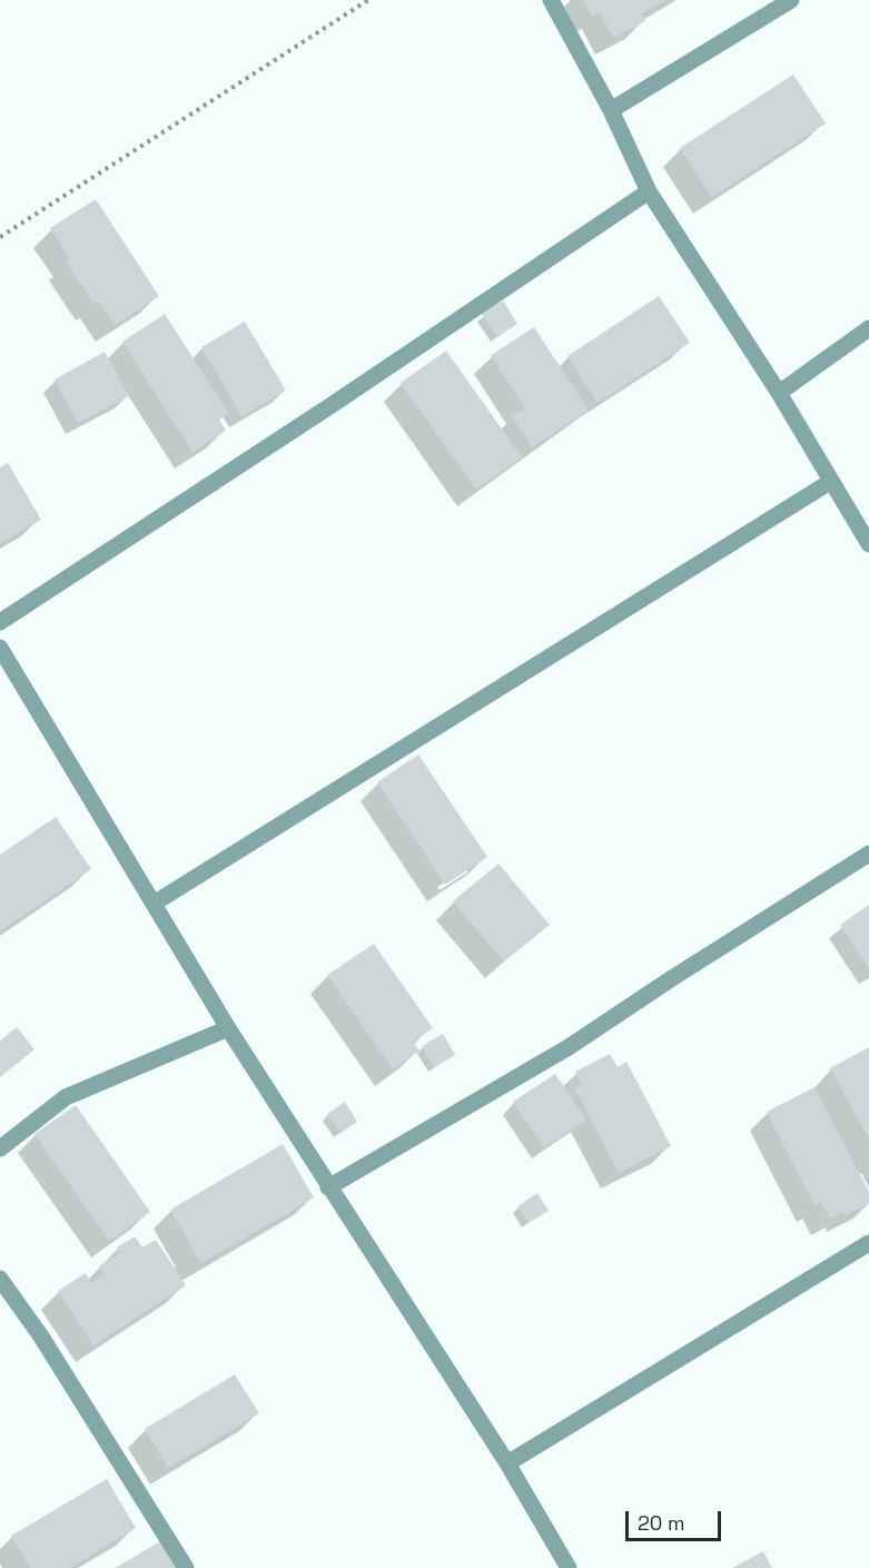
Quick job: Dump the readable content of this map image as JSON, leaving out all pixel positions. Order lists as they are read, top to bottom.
{
  "scale_bar": "20 m"
}
